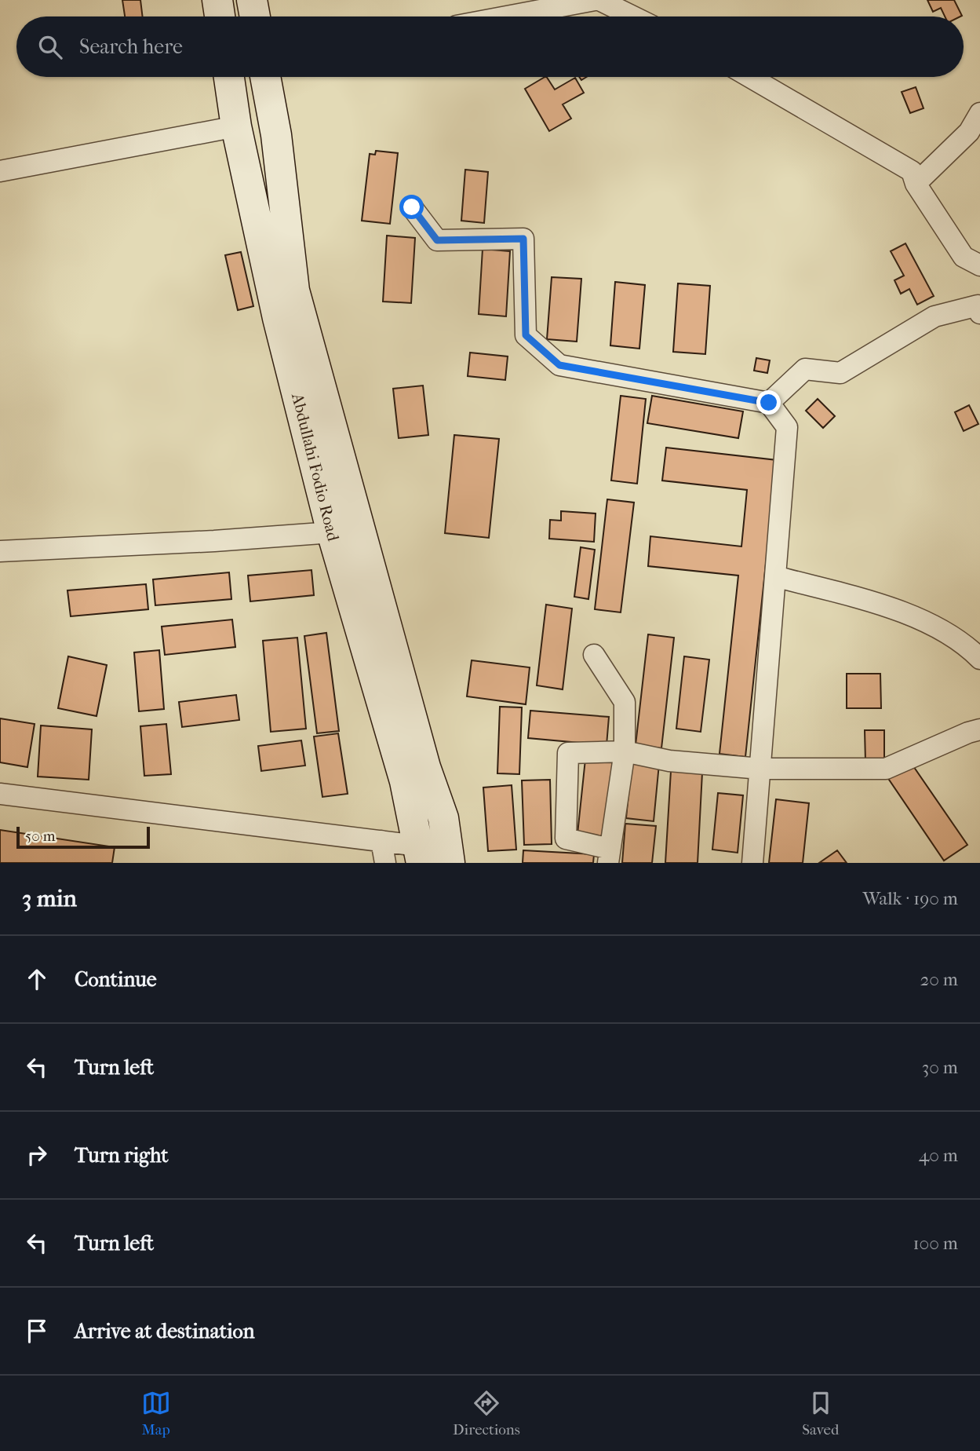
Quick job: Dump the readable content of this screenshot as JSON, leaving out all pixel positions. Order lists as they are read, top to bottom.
{
  "streets": {
    "main road": ["Abdullahi Fodio Road"]
  },
  "scale_bar": "50 m",
  "page": {
    "search": "Search here",
    "scale": "50 m",
    "heading": ["3 min", "Walk · 190 m"],
    "list": [
      ["Continue", "20 m"],
      ["Turn left", "30 m"],
      ["Turn right", "40 m"],
      ["Turn left", "100 m"],
      "Arrive at destination"
    ],
    "nav": ["Map", "Directions", "Saved"]
  }
}
